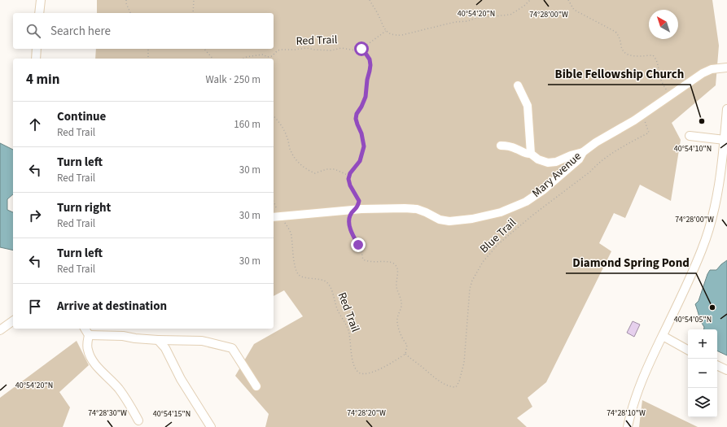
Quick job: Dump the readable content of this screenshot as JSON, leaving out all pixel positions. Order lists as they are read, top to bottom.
{
  "streets": {
    "street": ["Mary Avenue"],
    "path": ["Red Trail", "Blue Trail"]
  },
  "crossings": [
    ["Red Trail", "Mary Avenue"],
    ["Red Trail", "Blue Trail"],
    ["Mary Avenue", "Blue Trail"]
  ],
  "places": ["Bible Fellowship Church", "Diamond Spring Pond"],
  "north": "top left",
  "page": {
    "search": "Search here",
    "heading": ["4 min", "Walk · 250 m"],
    "list": [
      ["Continue", "Red Trail", "160 m"],
      ["Turn left", "Red Trail", "30 m"],
      ["Turn right", "Red Trail", "30 m"],
      ["Turn left", "Red Trail", "30 m"],
      "Arrive at destination"
    ],
    "map_buttons": ["+", "−"]
  },
  "coordinates": [
    "40°54'20\"N",
    "74°28'00\"W",
    "40°54'10\"N",
    "40°54'05\"N",
    "74°28'30\"W",
    "74°28'20\"W",
    "74°28'10\"W",
    "40°54'15\"N"
  ]
}
